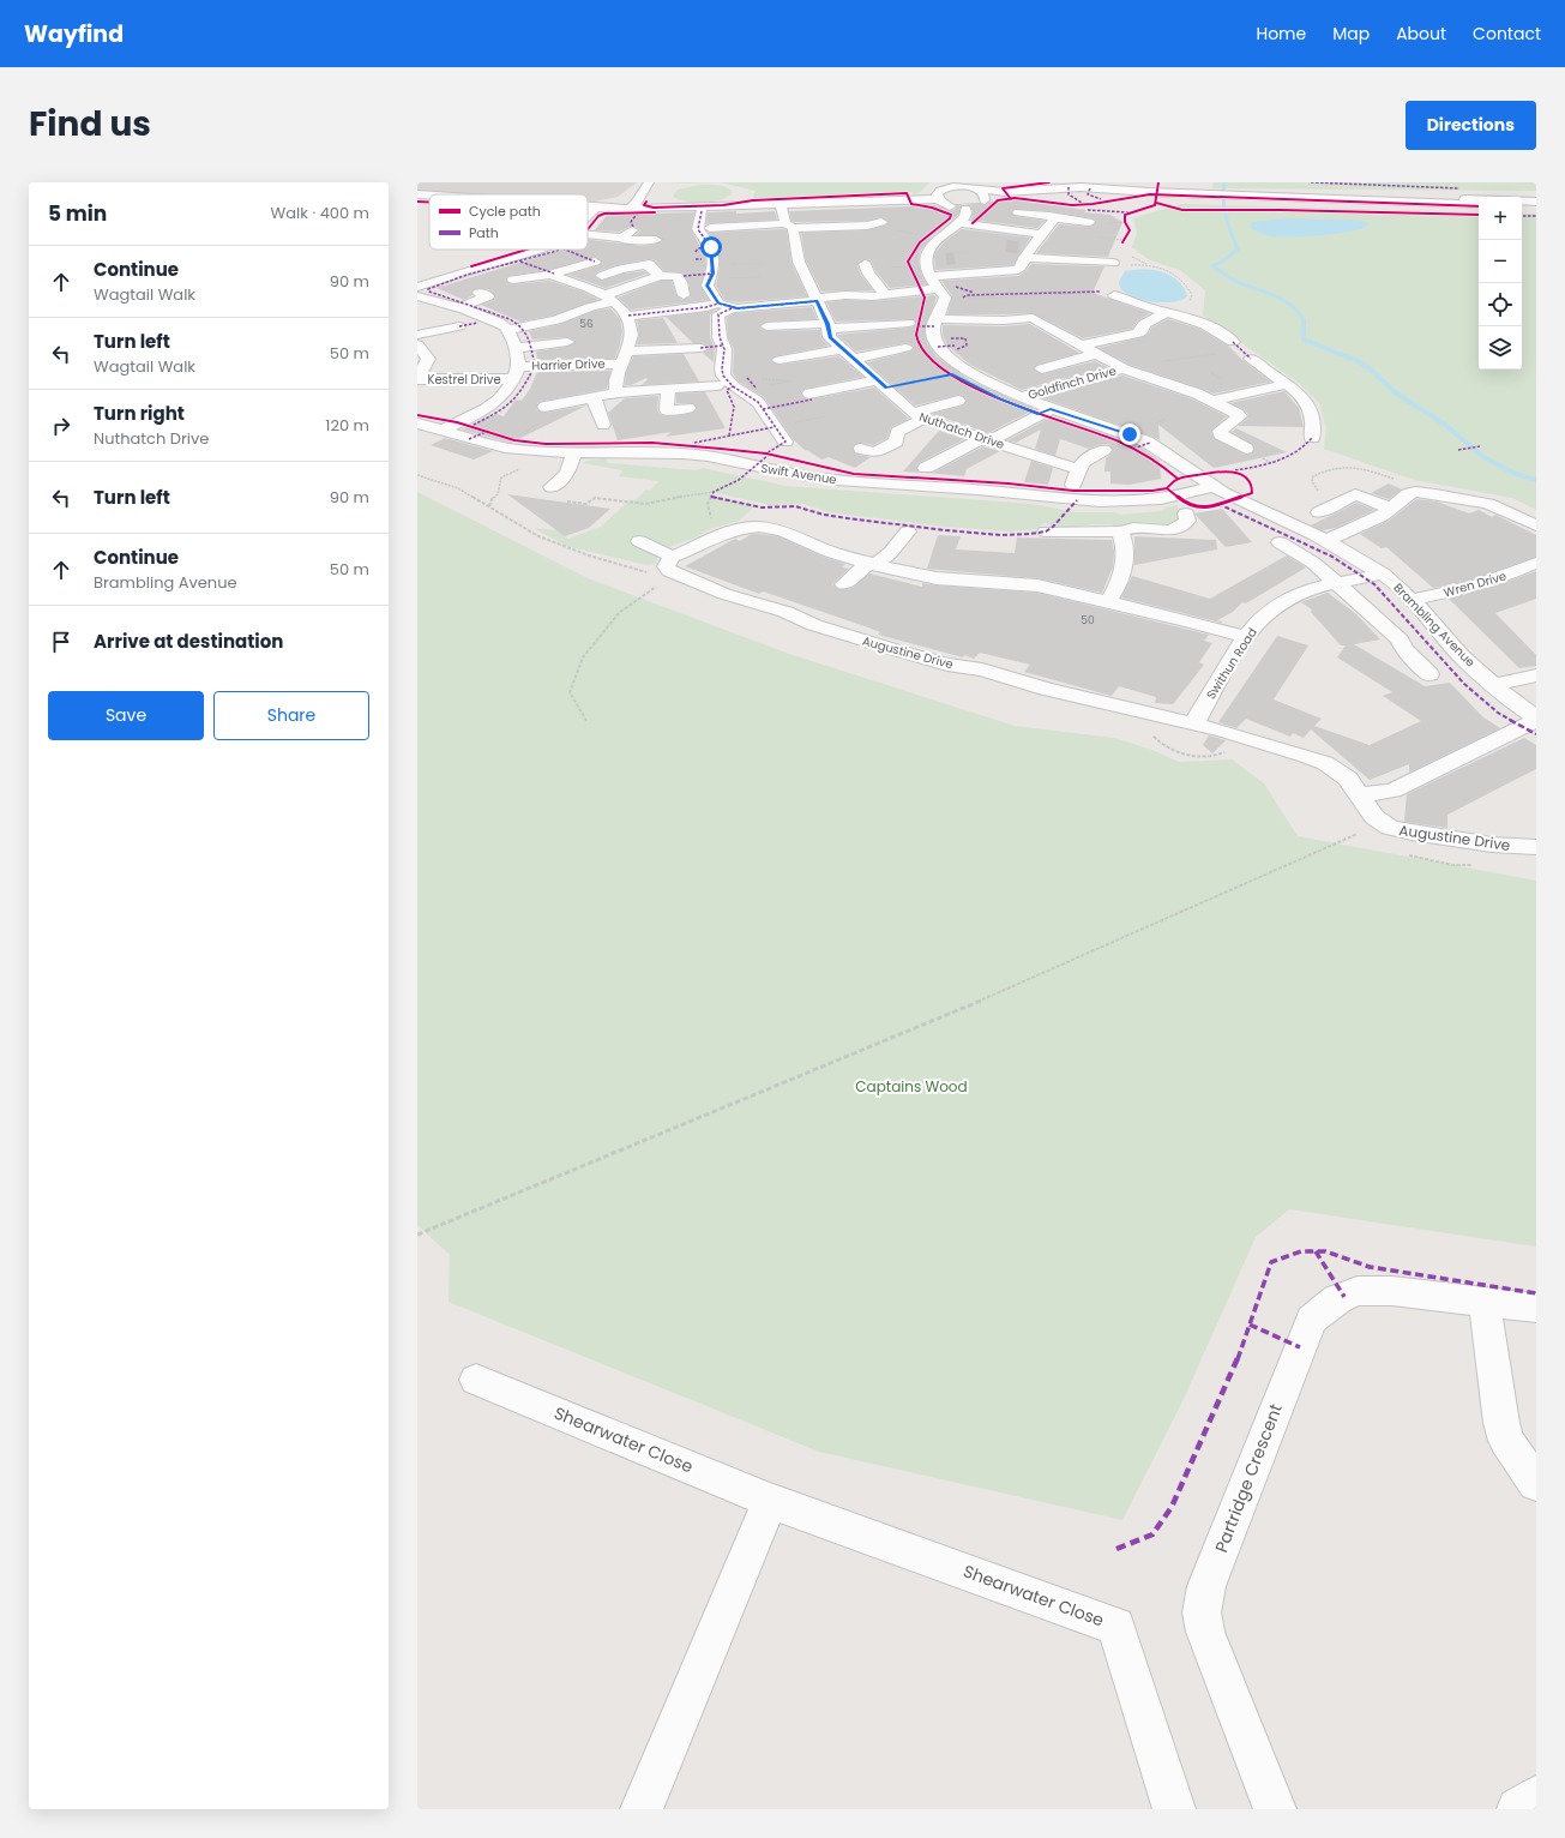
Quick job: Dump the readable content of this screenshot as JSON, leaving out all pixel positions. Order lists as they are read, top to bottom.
{
  "streets": {
    "street": [
      "Harrier Drive",
      "Kestrel Drive",
      "Goldfinch Drive",
      "Nuthatch Drive",
      "Swift Avenue",
      "Wren Drive",
      "Brambling Avenue",
      "Augustine Drive",
      "Swithun Road",
      "Shearwater Close",
      "Partridge Crescent"
    ]
  },
  "crossings": [
    ["Harrier Drive", "Kestrel Drive"],
    ["Goldfinch Drive", "Brambling Avenue"],
    ["Swift Avenue", "Brambling Avenue"],
    ["Wren Drive", "Brambling Avenue"],
    ["Brambling Avenue", "Swithun Road"],
    ["Augustine Drive", "Swithun Road"]
  ],
  "parks": ["Captains Wood"],
  "house_numbers": ["56", "50"],
  "legend": ["Cycle path", "Path"],
  "page": {
    "header": "Wayfind",
    "nav": [
      "Home",
      "Map",
      "About",
      "Contact"
    ],
    "title": "Find us",
    "buttons": [
      "Directions",
      ["Save", "Share"]
    ],
    "heading": ["5 min", "Walk · 400 m"],
    "map_buttons": ["+", "−"],
    "list": [
      ["Continue", "Wagtail Walk", "90 m"],
      ["Turn left", "Wagtail Walk", "50 m"],
      ["Turn right", "Nuthatch Drive", "120 m"],
      ["Turn left", "90 m"],
      ["Continue", "Brambling Avenue", "50 m"],
      "Arrive at destination"
    ]
  }
}
